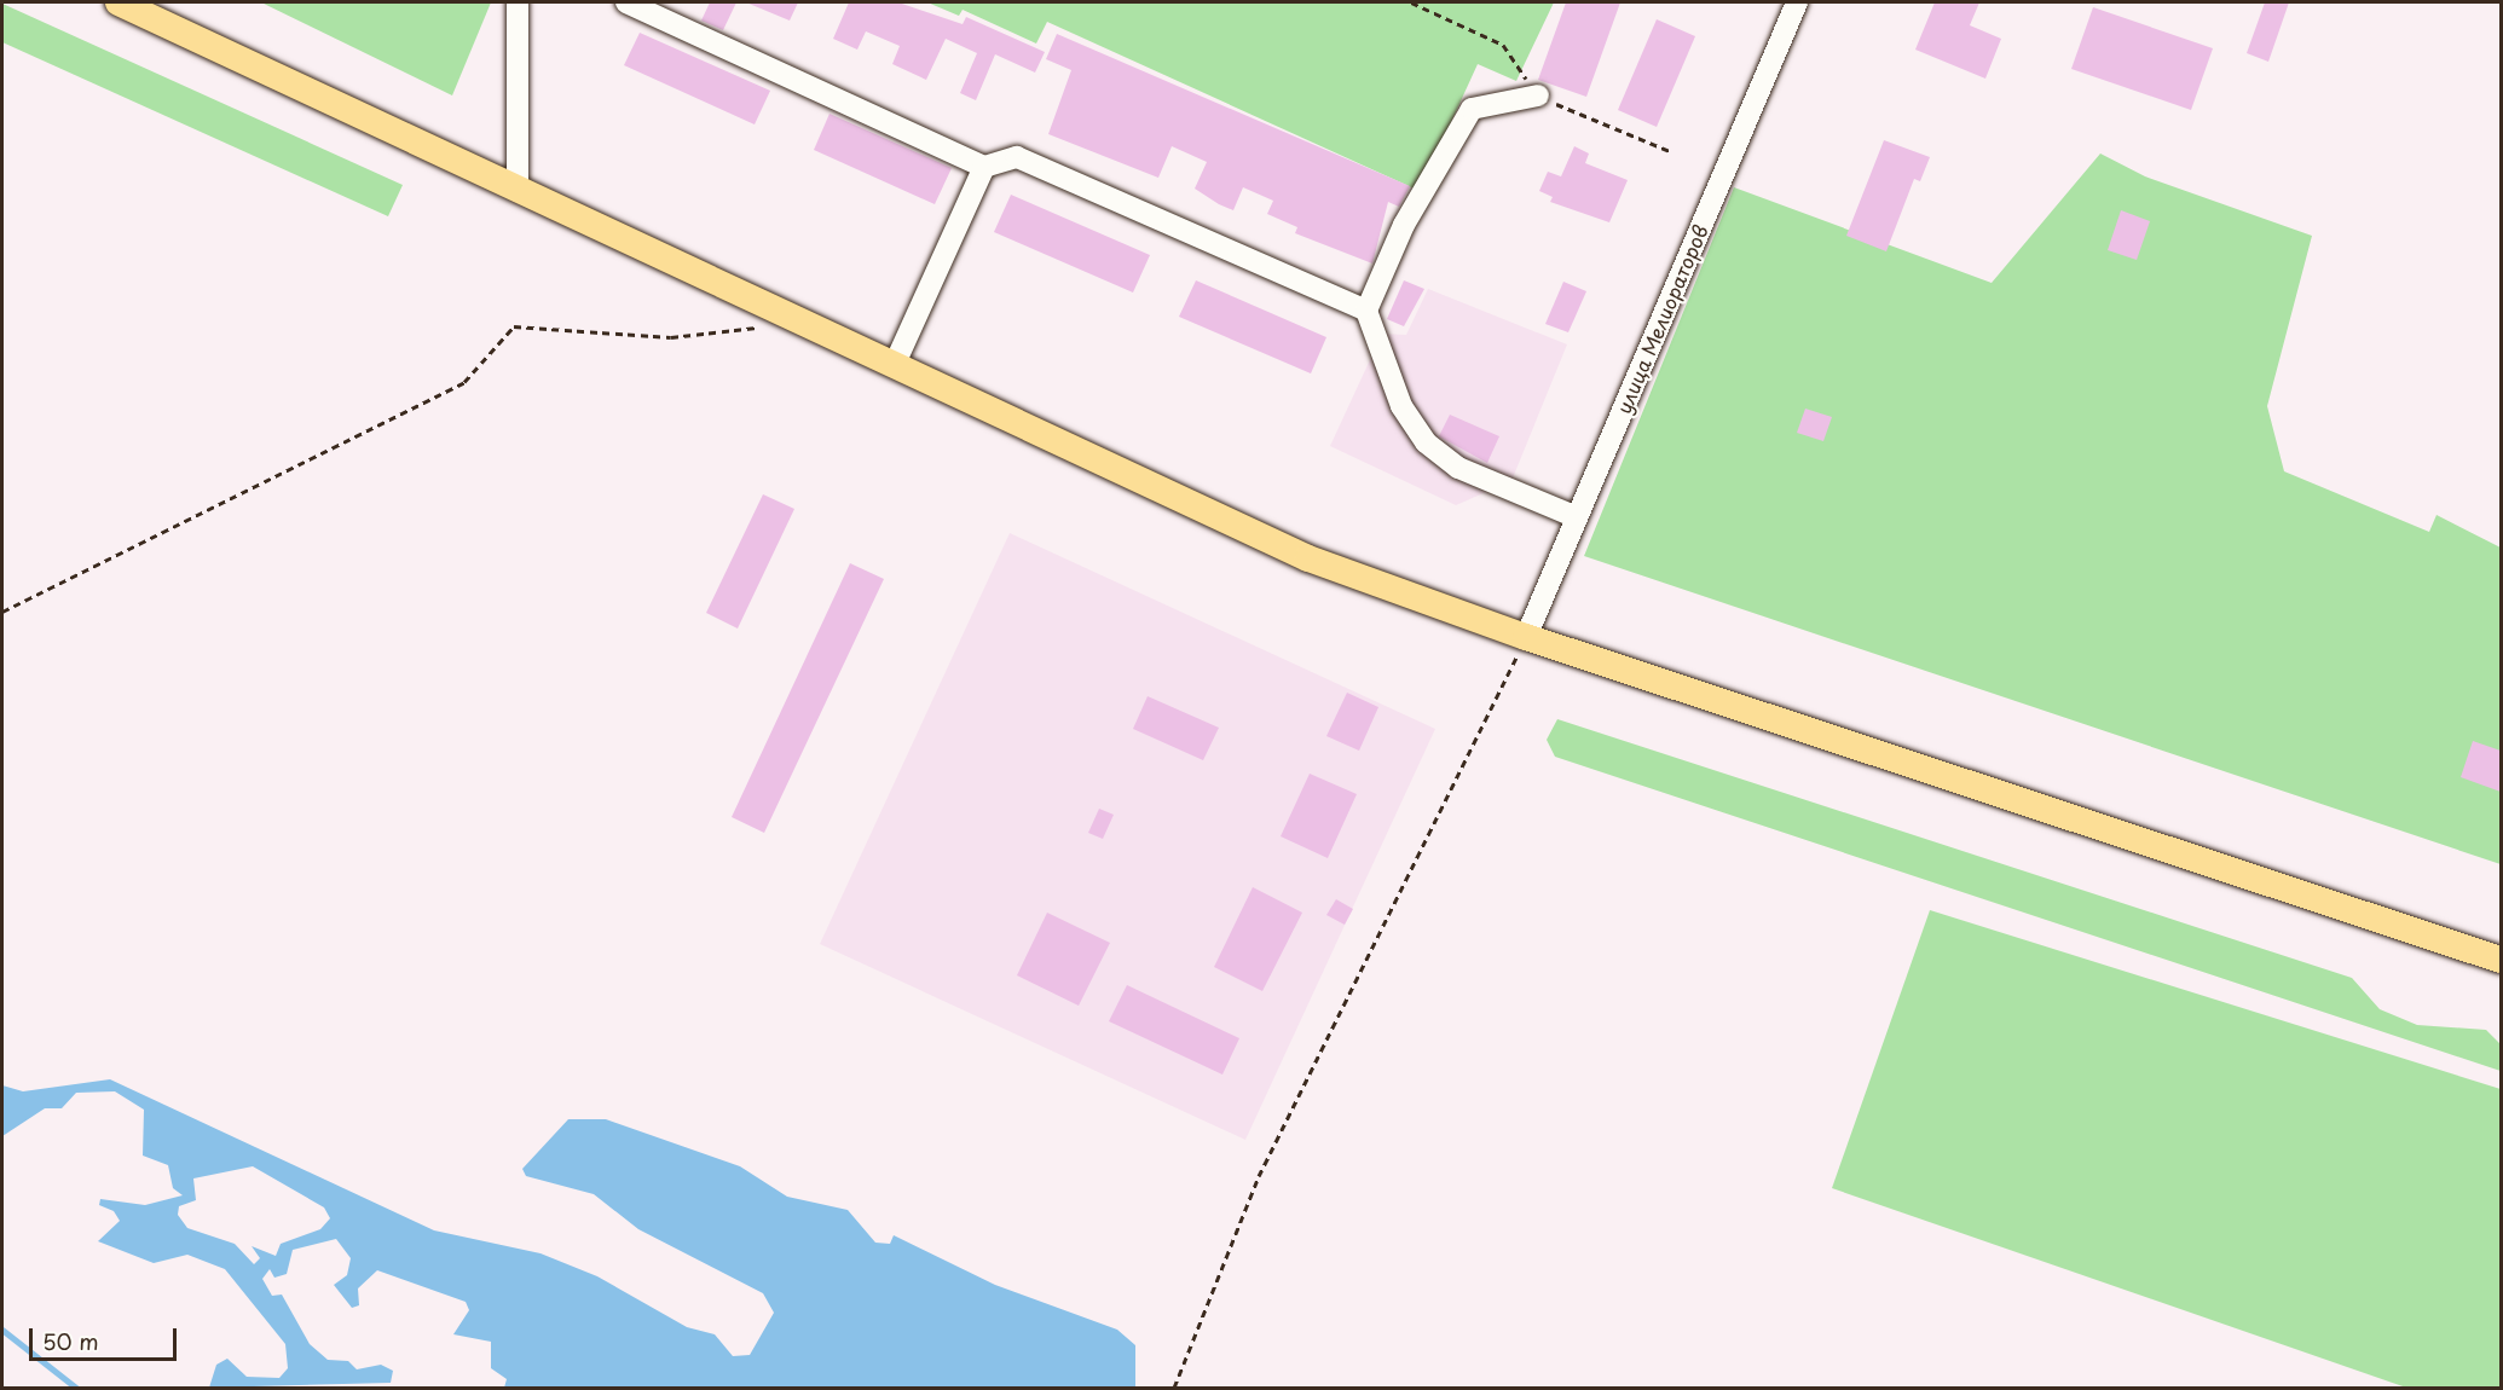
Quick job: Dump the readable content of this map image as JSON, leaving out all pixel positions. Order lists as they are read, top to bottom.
{
  "streets": {
    "street": ["улица Мелиораторов"]
  },
  "scale_bar": "50 m"
}
